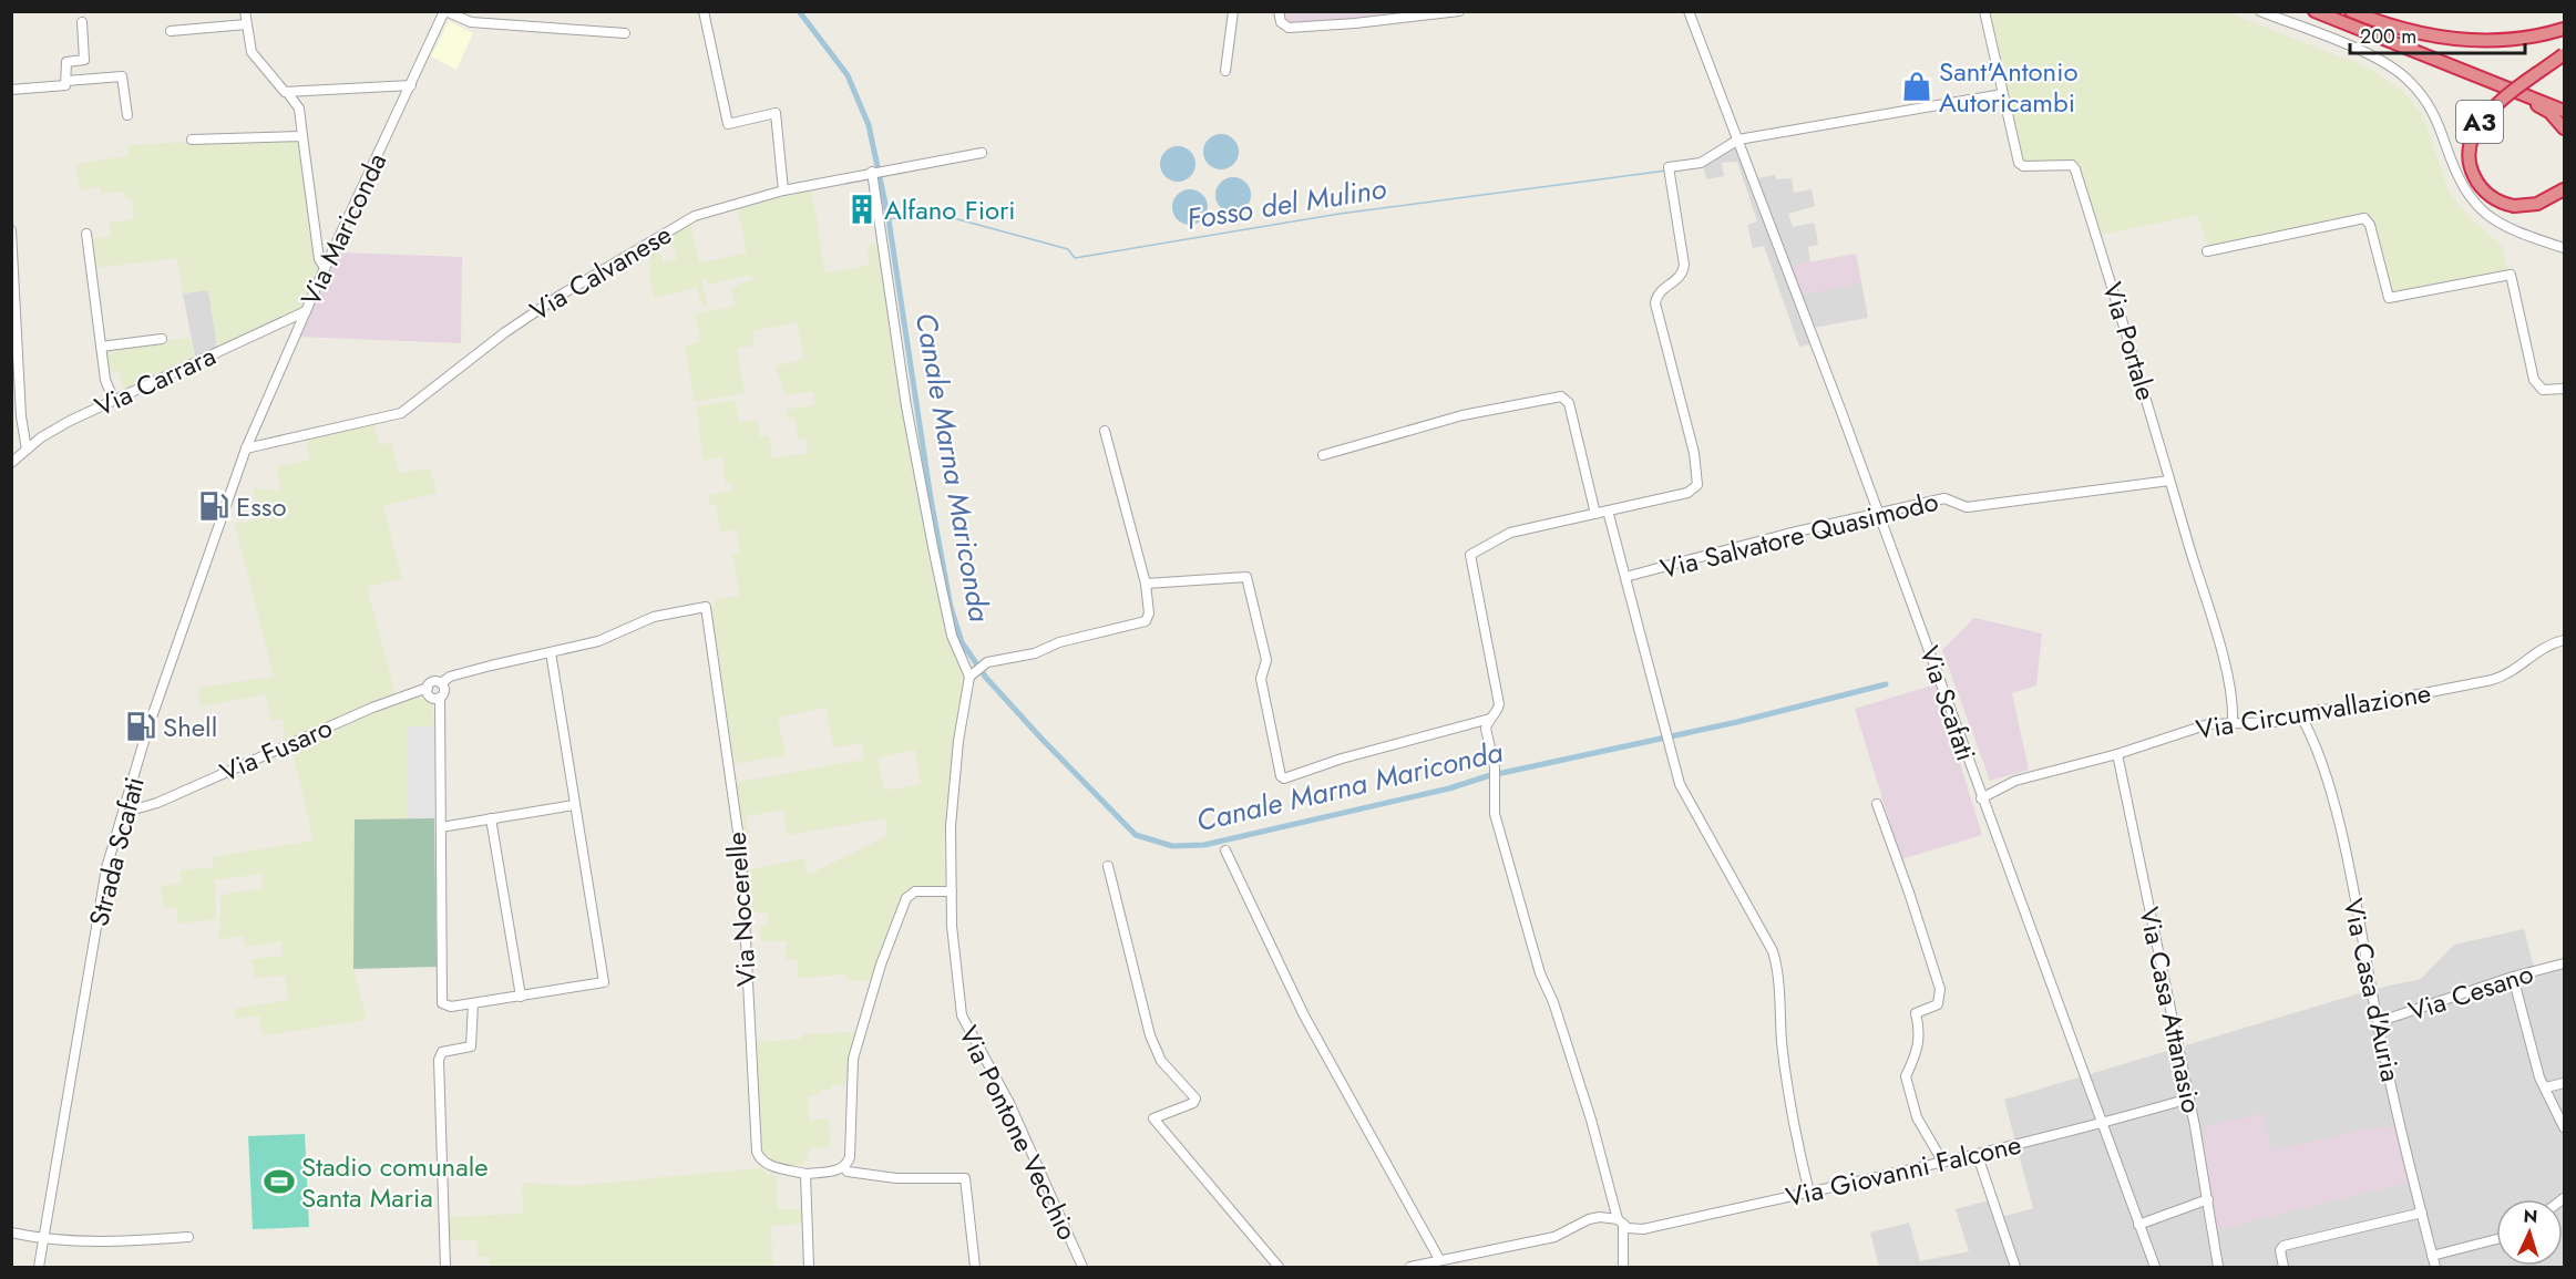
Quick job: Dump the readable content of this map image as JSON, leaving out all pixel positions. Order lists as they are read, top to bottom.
{
  "streets": {
    "highway": ["A3"],
    "street": [
      "Via Mariconda",
      "Via Calvanese",
      "Via Portale",
      "Via Carrara",
      "Via Salvatore Quasimodo",
      "Via Scafati",
      "Via Circumvallazione",
      "Via Fusaro",
      "Strada Scafati",
      "Via Nocerelle",
      "Via Casa d'Auria",
      "Via Cesano",
      "Via Casa Attanasio",
      "Via Pontone Vecchio",
      "Via Giovanni Falcone"
    ]
  },
  "crossings": [
    ["Via Mariconda", "Via Calvanese"],
    ["Via Mariconda", "Via Carrara"],
    ["Via Mariconda", "Strada Scafati"],
    ["Via Calvanese", "Strada Scafati"],
    ["Via Portale", "Via Salvatore Quasimodo"],
    ["Via Portale", "Via Circumvallazione"],
    ["Via Salvatore Quasimodo", "Via Scafati"],
    ["Via Scafati", "Via Circumvallazione"],
    ["Via Scafati", "Via Giovanni Falcone"],
    ["Via Circumvallazione", "Via Casa d'Auria"],
    ["Via Circumvallazione", "Via Casa Attanasio"],
    ["Via Fusaro", "Strada Scafati"],
    ["Via Fusaro", "Via Nocerelle"],
    ["Via Casa d'Auria", "Via Cesano"],
    ["Via Casa Attanasio", "Via Giovanni Falcone"]
  ],
  "water": ["Fosso del Mulino", "Canale Marna Mariconda"],
  "places": {
    "shop": ["Sant'Antonio Autoricambi"],
    "building": ["Alfano Fiori"],
    "fuel station": ["Esso", "Shell"],
    "sports": ["Stadio comunale Santa Maria"]
  },
  "scale_bar": "200 m",
  "north": "top"
}
